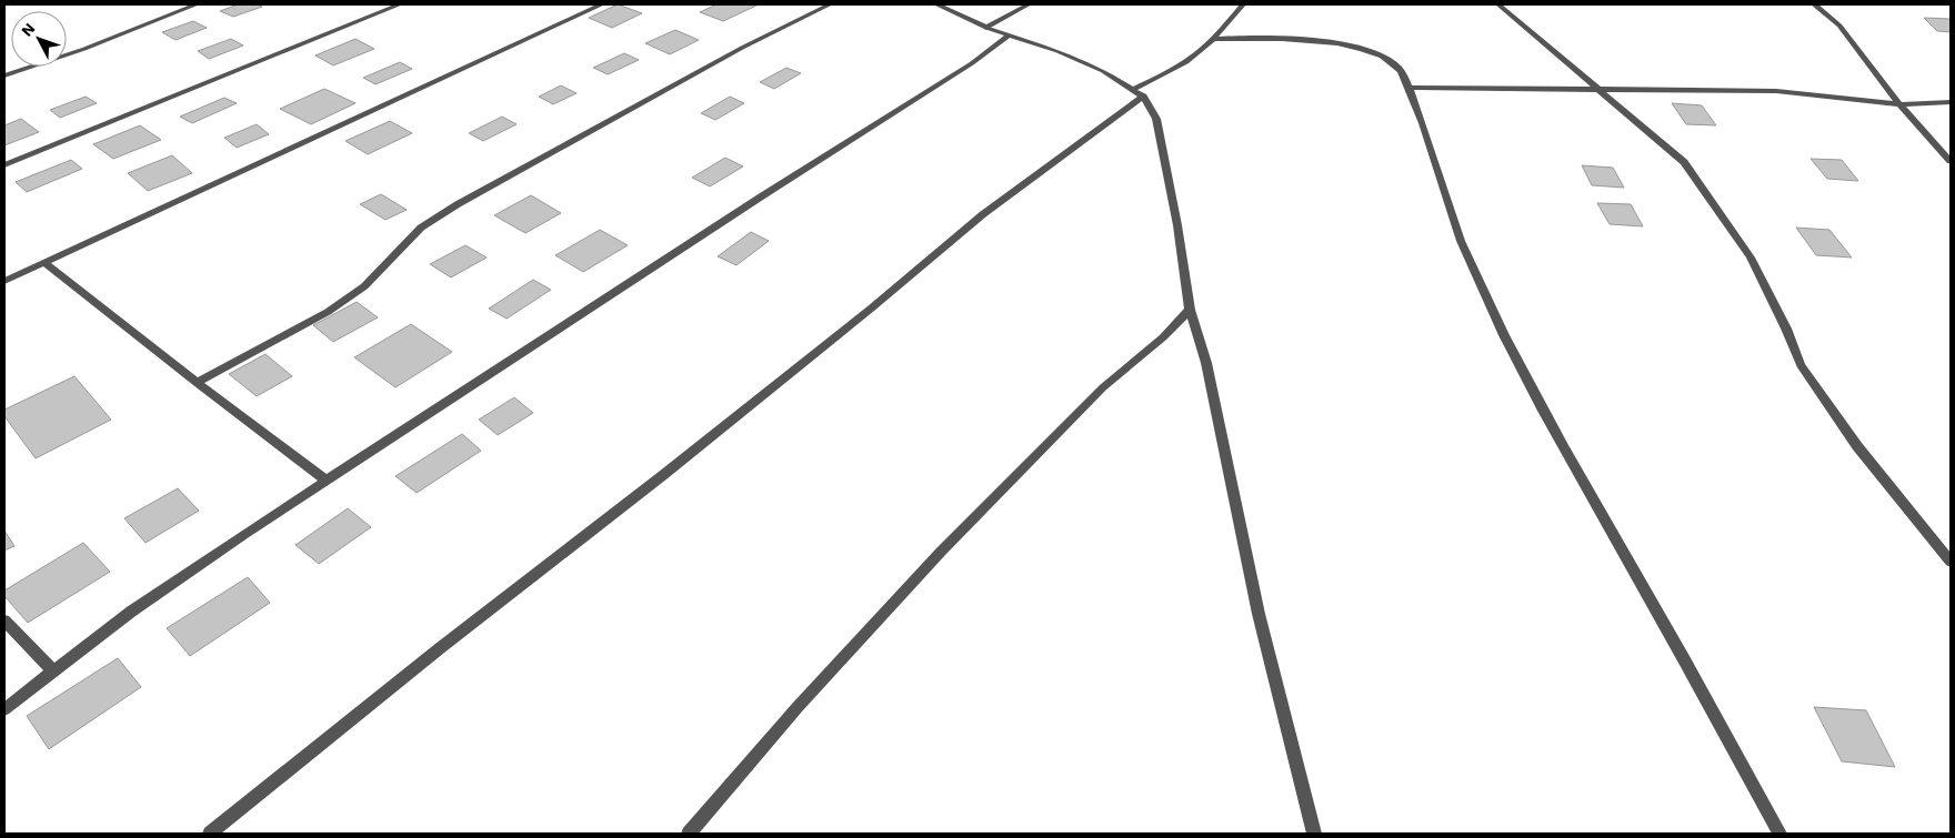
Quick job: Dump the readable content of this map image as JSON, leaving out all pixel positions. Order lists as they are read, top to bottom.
{
  "north": "top left"
}
